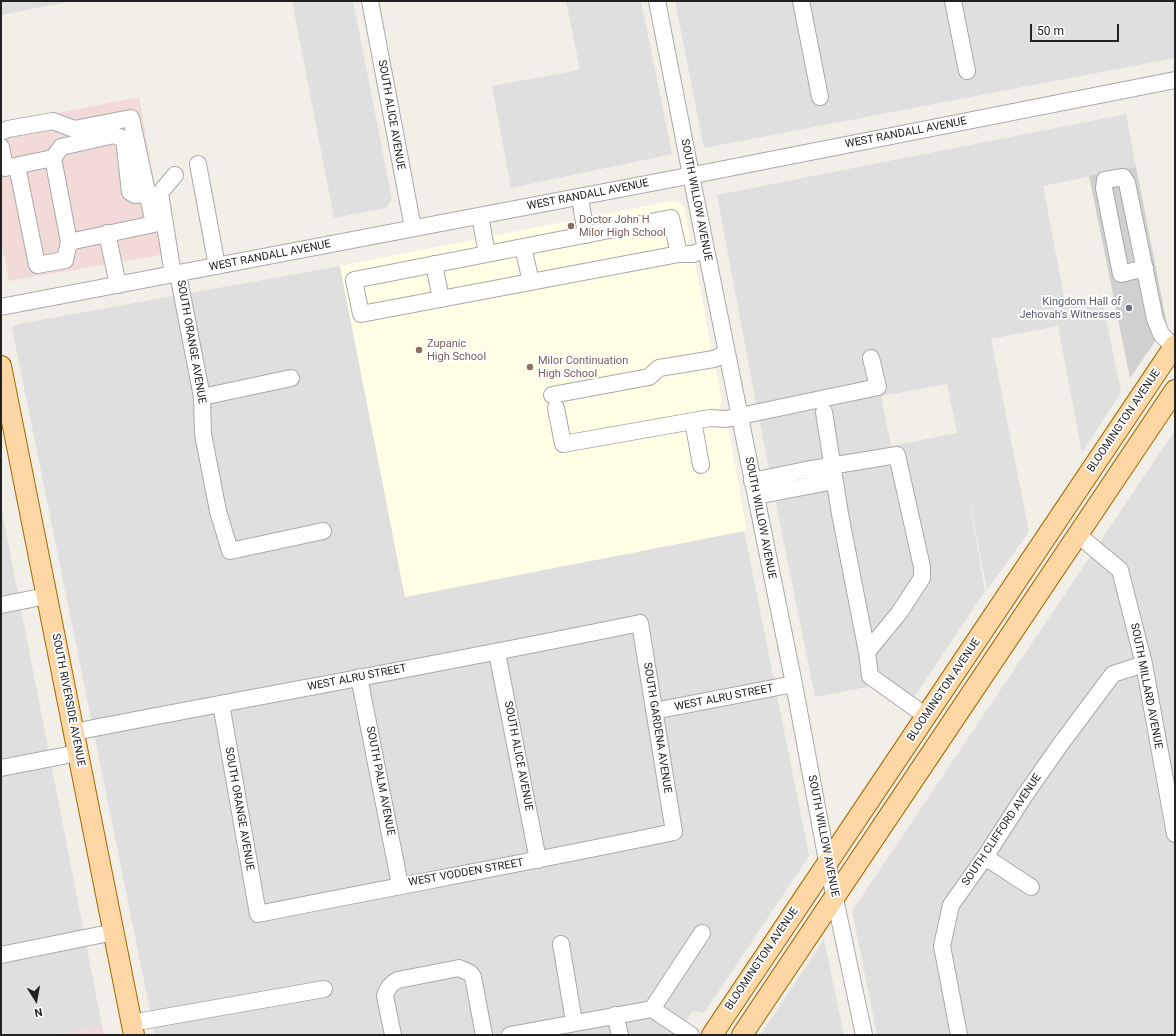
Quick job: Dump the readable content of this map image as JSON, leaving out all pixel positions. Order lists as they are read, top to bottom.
{
  "streets": {
    "main road": ["BLOOMINGTON AVENUE", "SOUTH RIVERSIDE AVENUE"],
    "street": [
      "SOUTH ALICE AVENUE",
      "WEST RANDALL AVENUE",
      "SOUTH WILLOW AVENUE",
      "SOUTH ORANGE AVENUE",
      "WEST ALRU STREET",
      "SOUTH MILLARD AVENUE",
      "SOUTH GARDENA AVENUE",
      "SOUTH PALM AVENUE",
      "SOUTH CLIFFORD AVENUE",
      "WEST VODDEN STREET"
    ]
  },
  "crossings": [
    ["SOUTH ALICE AVENUE", "WEST RANDALL AVENUE"],
    ["SOUTH ALICE AVENUE", "WEST ALRU STREET"],
    ["SOUTH ALICE AVENUE", "WEST VODDEN STREET"],
    ["WEST RANDALL AVENUE", "SOUTH WILLOW AVENUE"],
    ["WEST RANDALL AVENUE", "SOUTH ORANGE AVENUE"],
    ["SOUTH WILLOW AVENUE", "BLOOMINGTON AVENUE"],
    ["SOUTH WILLOW AVENUE", "WEST ALRU STREET"],
    ["SOUTH ORANGE AVENUE", "WEST ALRU STREET"],
    ["SOUTH ORANGE AVENUE", "WEST VODDEN STREET"],
    ["WEST ALRU STREET", "SOUTH RIVERSIDE AVENUE"],
    ["WEST ALRU STREET", "SOUTH GARDENA AVENUE"],
    ["WEST ALRU STREET", "SOUTH PALM AVENUE"],
    ["SOUTH MILLARD AVENUE", "SOUTH CLIFFORD AVENUE"],
    ["SOUTH GARDENA AVENUE", "WEST VODDEN STREET"],
    ["SOUTH PALM AVENUE", "WEST VODDEN STREET"]
  ],
  "places": [
    "Doctor John H Milor High School",
    "Kingdom Hall of Jehovah's Witnesses",
    "Zupanic High School",
    "Milor Continuation High School"
  ],
  "scale_bar": "50 m",
  "north": "bottom"
}
